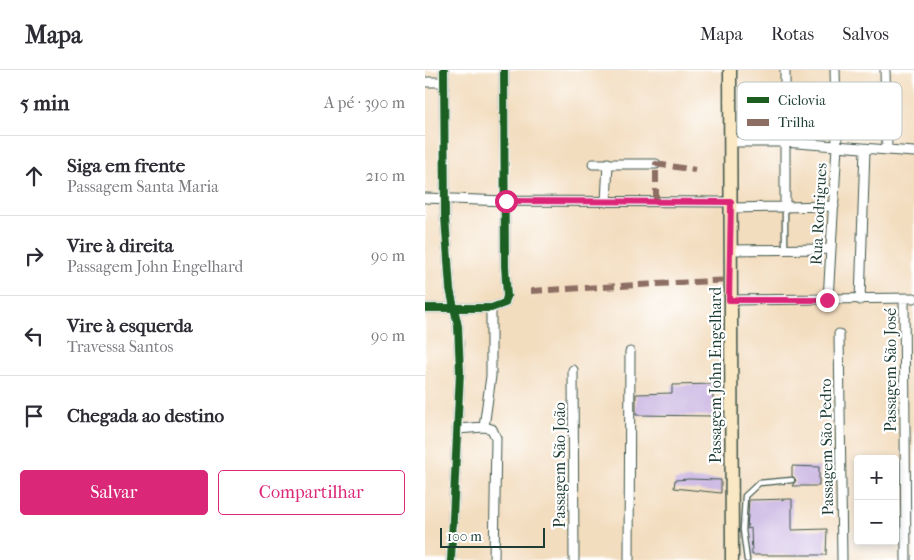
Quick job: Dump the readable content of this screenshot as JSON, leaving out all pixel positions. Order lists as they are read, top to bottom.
{
  "streets": {
    "main road": ["Passagem John Engelhard"],
    "street": [
      "Rua Rodrigues",
      "Passagem São José",
      "Passagem São Pedro",
      "Passagem São João"
    ]
  },
  "legend": ["Ciclovia", "Trilha"],
  "scale_bar": "100 m",
  "page": {
    "header": "Mapa",
    "nav": ["Mapa", "Rotas", "Salvos"],
    "heading": ["5 min", "A pé · 390 m"],
    "list": [
      ["Siga em frente", "Passagem Santa Maria", "210 m"],
      ["Vire à direita", "Passagem John Engelhard", "90 m"],
      ["Vire à esquerda", "Travessa Santos", "90 m"],
      "Chegada ao destino"
    ],
    "buttons": ["Salvar", "Compartilhar"],
    "map_buttons": ["+", "−"],
    "scale": "100 m"
  }
}
